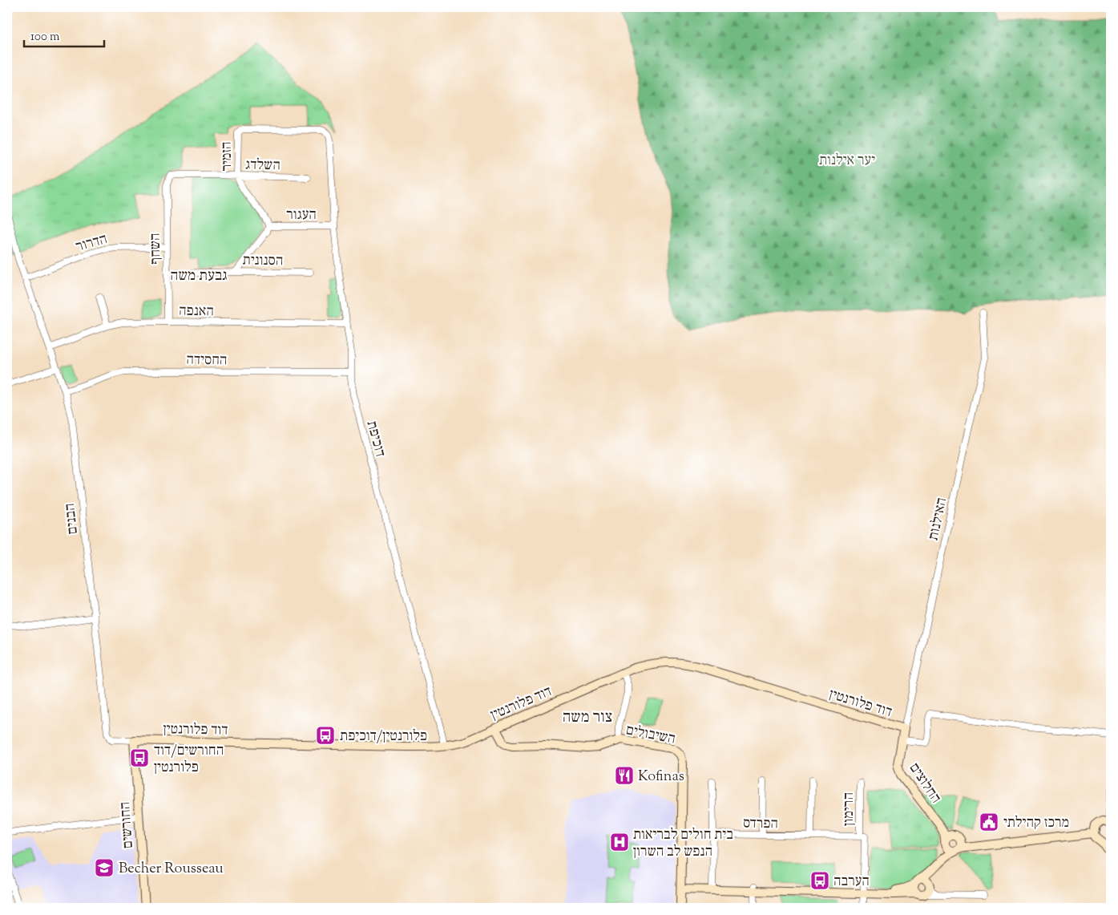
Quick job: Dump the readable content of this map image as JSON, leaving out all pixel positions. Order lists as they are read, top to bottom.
{
  "streets": {
    "street": [
      "הזמיר",
      "השלדג",
      "העגור",
      "הדרור",
      "השחף",
      "הסנונית",
      "האנפה",
      "החסידה",
      "דוכיפת",
      "הבנים",
      "האילנות",
      "דוד פלורנטין",
      "השיבולים",
      "החלוצים",
      "הרימון",
      "הפרדס",
      "החורשים"
    ]
  },
  "crossings": [
    ["הזמיר", "השלדג"],
    ["הזמיר", "העגור"],
    ["הזמיר", "דוכיפת"],
    ["השלדג", "השחף"],
    ["העגור", "דוכיפת"],
    ["הדרור", "השחף"],
    ["הדרור", "הבנים"],
    ["השחף", "הסנונית"],
    ["השחף", "האנפה"],
    ["האנפה", "דוכיפת"],
    ["האנפה", "הבנים"],
    ["החסידה", "דוכיפת"],
    ["החסידה", "הבנים"],
    ["דוכיפת", "דוד פלורנטין"],
    ["הבנים", "דוד פלורנטין"],
    ["הבנים", "החורשים"],
    ["האילנות", "דוד פלורנטין"],
    ["האילנות", "החלוצים"],
    ["דוד פלורנטין", "השיבולים"],
    ["דוד פלורנטין", "החלוצים"],
    ["דוד פלורנטין", "החורשים"],
    ["הרימון", "הפרדס"]
  ],
  "districts": ["גבעת משה", "צור משה"],
  "parks": ["יער אילנות"],
  "places": {
    "bus stop": ["פלורנטין/דוכיפת", "החורשים/דוד פלורנטין", "הערבה"],
    "restaurant": ["Kofinas"],
    "public building": ["מרכז קהילתי"],
    "hospital": ["בית חולים לבריאות הנפש לב השרון"],
    "school or university": ["Becher Rousseau"]
  },
  "scale_bar": "100 m"
}
